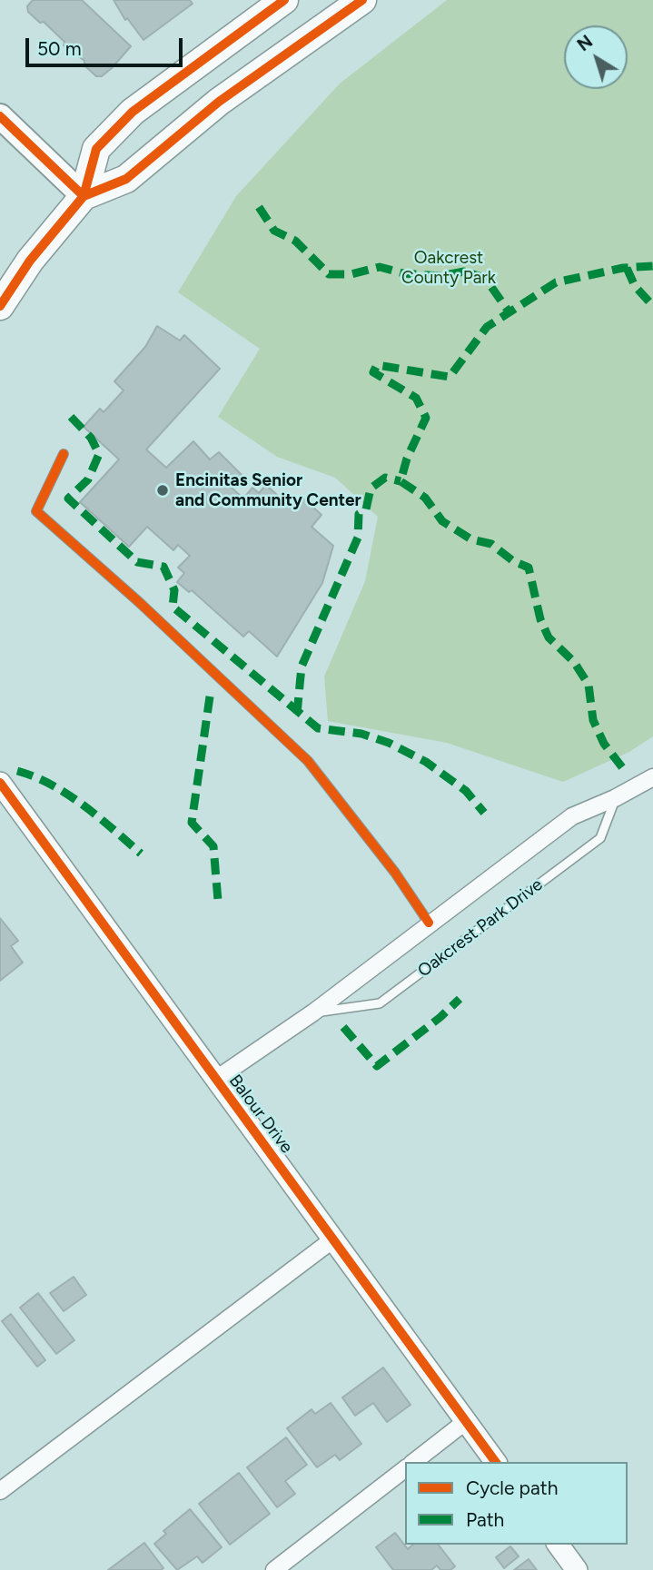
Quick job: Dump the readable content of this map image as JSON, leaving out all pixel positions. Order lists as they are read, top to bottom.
{
  "streets": {
    "street": ["Oakcrest Park Drive", "Balour Drive"]
  },
  "crossings": [
    ["Oakcrest Park Drive", "Balour Drive"]
  ],
  "parks": ["Oakcrest County Park"],
  "places": ["Encinitas Senior and Community Center"],
  "legend": ["Cycle path", "Path"],
  "scale_bar": "50 m",
  "north": "top left"
}
